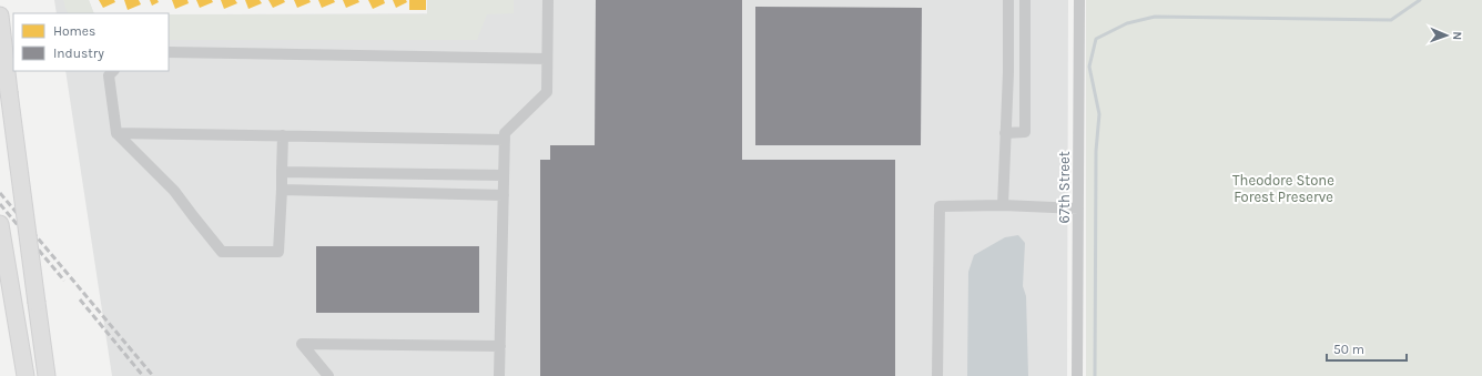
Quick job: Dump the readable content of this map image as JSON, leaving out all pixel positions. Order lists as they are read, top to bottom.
{
  "streets": {
    "street": ["67th Street"]
  },
  "parks": ["Theodore Stone Forest Preserve"],
  "legend": ["Homes", "Industry"],
  "scale_bar": "50 m",
  "north": "right"
}
